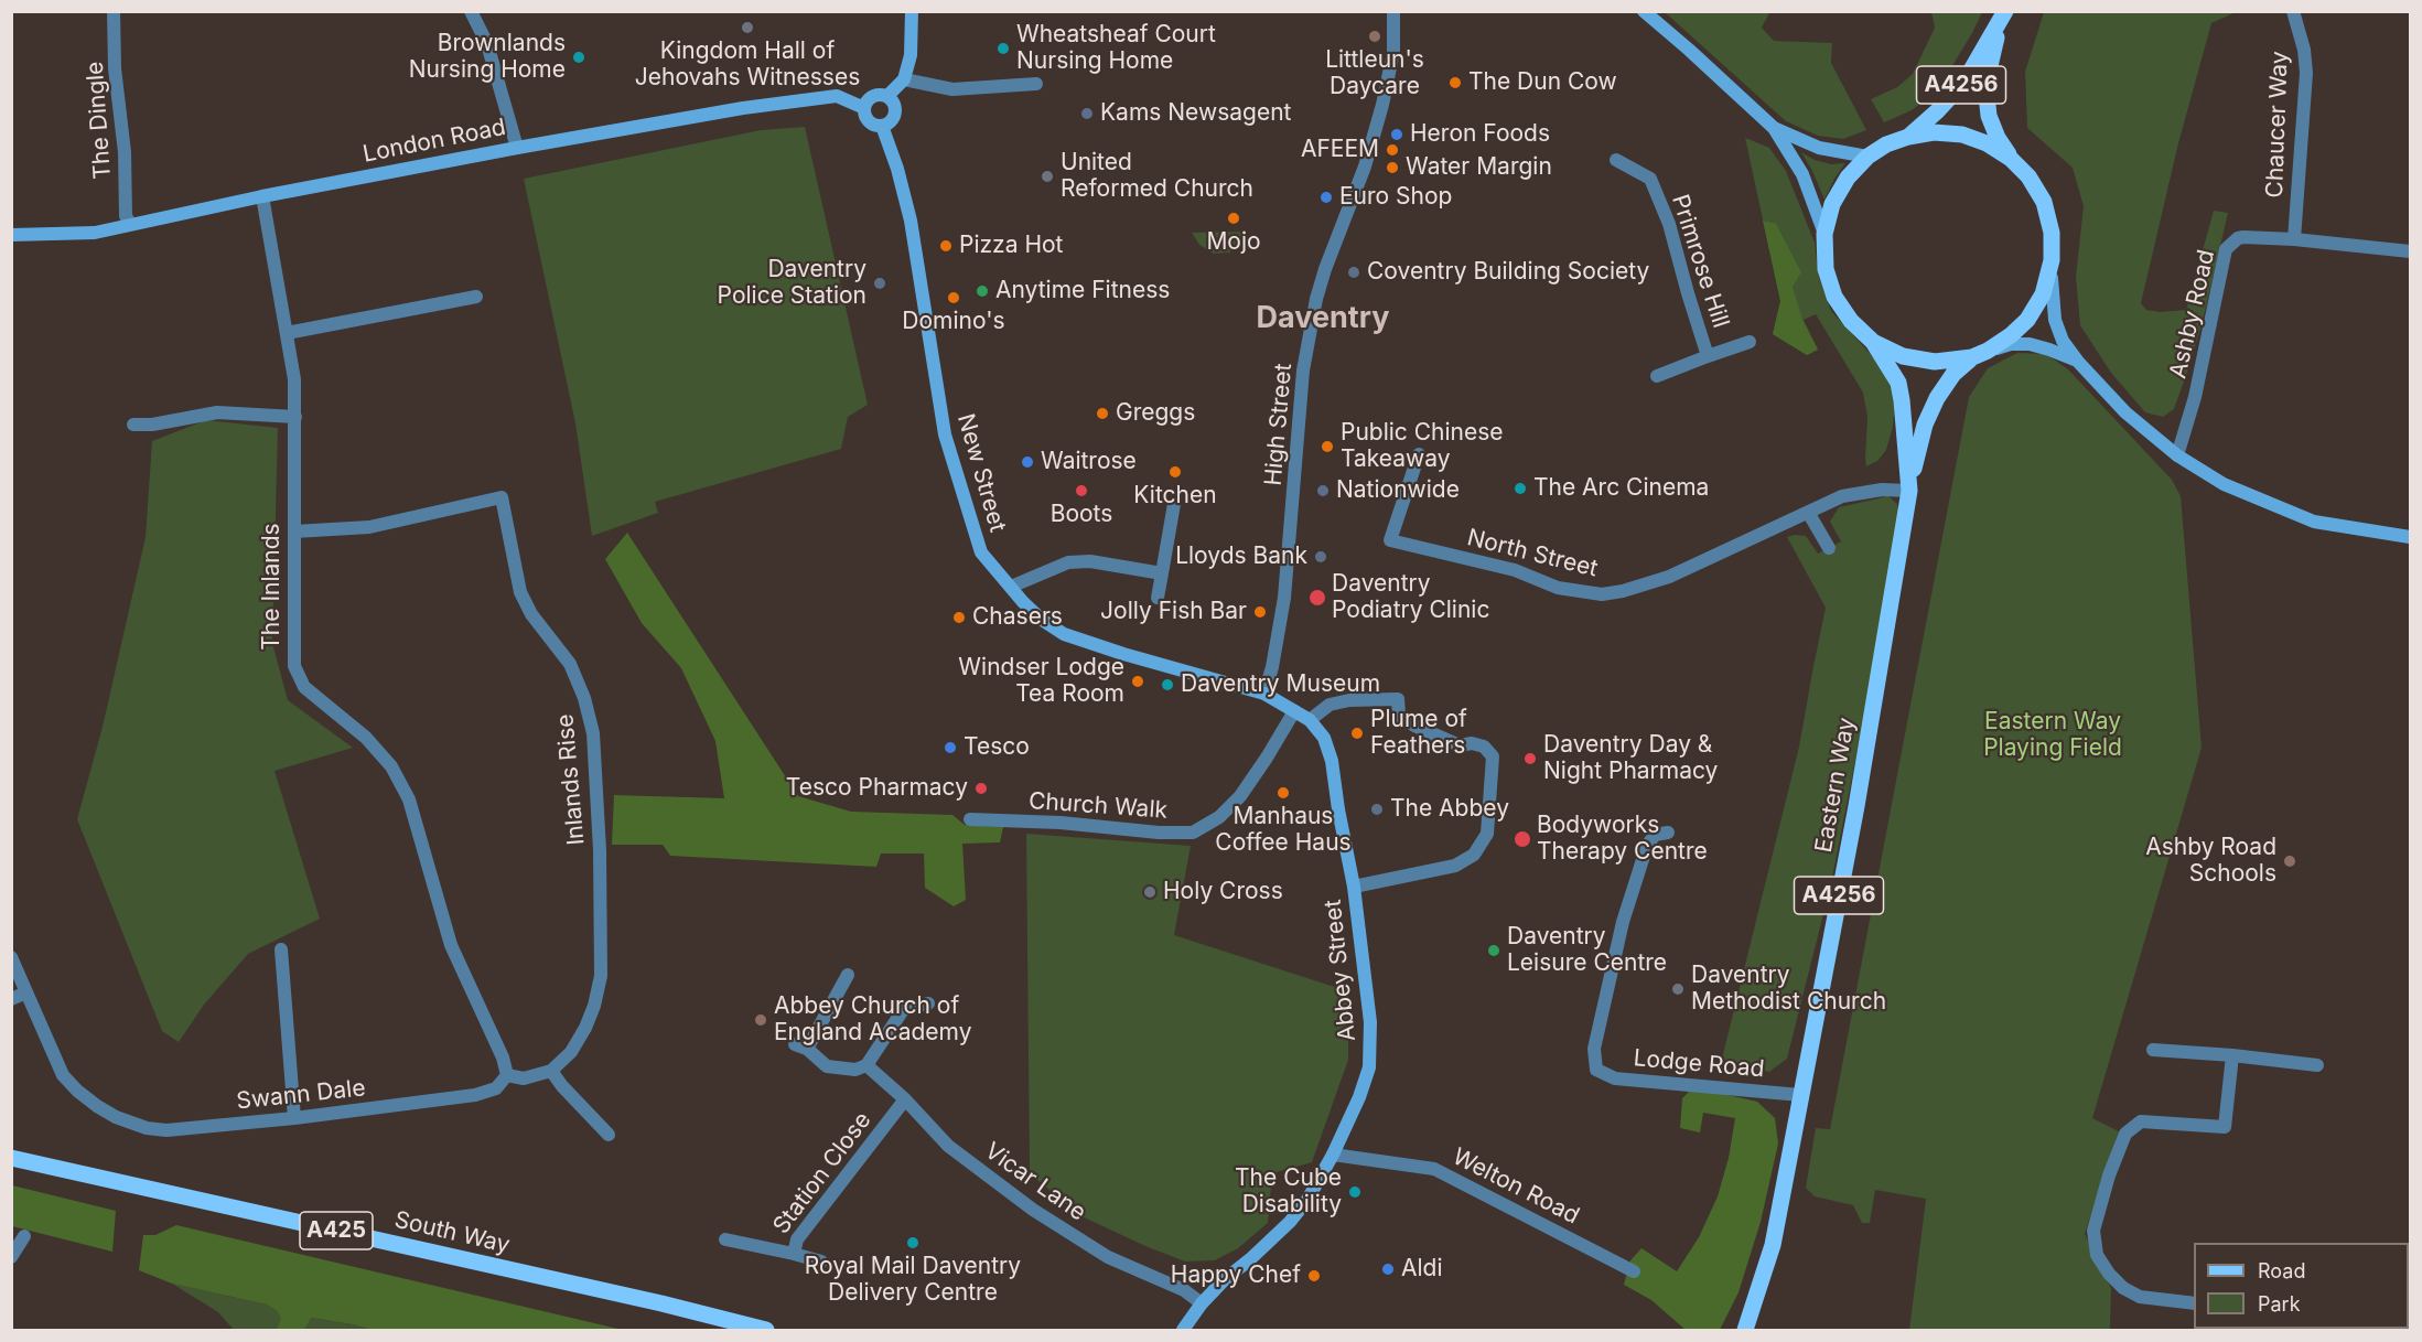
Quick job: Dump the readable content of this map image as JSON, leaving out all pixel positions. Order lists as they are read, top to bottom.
{
  "streets": {
    "main road": [
      "A4256",
      "London Road",
      "New Street",
      "Eastern Way",
      "Abbey Street",
      "A425",
      "South Way"
    ],
    "street": [
      "The Dingle",
      "Chaucer Way",
      "Primrose Hill",
      "Ashby Road",
      "High Street",
      "North Street",
      "The Inlands",
      "Inlands Rise",
      "Church Walk",
      "Lodge Road",
      "Swann Dale",
      "Station Close",
      "Vicar Lane",
      "Welton Road"
    ]
  },
  "crossings": [
    ["A4256", "Eastern Way"],
    ["The Dingle", "London Road"],
    ["Chaucer Way", "Ashby Road"],
    ["London Road", "New Street"],
    ["London Road", "The Inlands"],
    ["High Street", "New Street"],
    ["High Street", "Abbey Street"],
    ["New Street", "Abbey Street"],
    ["North Street", "Eastern Way"],
    ["The Inlands", "Inlands Rise"],
    ["The Inlands", "Swann Dale"],
    ["Eastern Way", "Lodge Road"],
    ["Church Walk", "Abbey Street"],
    ["Abbey Street", "Vicar Lane"],
    ["Abbey Street", "Welton Road"],
    ["Station Close", "Vicar Lane"]
  ],
  "districts": ["Daventry"],
  "parks": ["Eastern Way Playing Field"],
  "places": [
    "Kingdom Hall of Jehovahs Witnesses",
    "Littleun's Daycare",
    "Wheatsheaf Court Nursing Home",
    "Brownlands Nursing Home",
    "The Dun Cow",
    "Kams Newsagent",
    "Heron Foods",
    "AFEEM",
    "Water Margin",
    "United Reformed Church",
    "Euro Shop",
    "Mojo",
    "Pizza Hot",
    "Coventry Building Society",
    "Daventry Police Station",
    "Anytime Fitness",
    "Domino's",
    "Greggs",
    "Public Chinese Takeaway",
    "Waitrose",
    "Kitchen",
    "The Arc Cinema",
    "Boots",
    "Nationwide",
    "Lloyds Bank",
    "Daventry Podiatry Clinic",
    "Jolly Fish Bar",
    "Chasers",
    "Windser Lodge Tea Room",
    "Daventry Museum",
    "Plume of Feathers",
    "Tesco",
    "Daventry Day & Night Pharmacy",
    "Tesco Pharmacy",
    "Manhaus Coffee Haus",
    "The Abbey",
    "Bodyworks Therapy Centre",
    "Ashby Road Schools",
    "Holy Cross",
    "Daventry Leisure Centre",
    "Daventry Methodist Church",
    "Abbey Church of England Academy",
    "The Cube Disability",
    "Royal Mail Daventry Delivery Centre",
    "Aldi",
    "Happy Chef"
  ],
  "legend": ["Road", "Park"]
}
